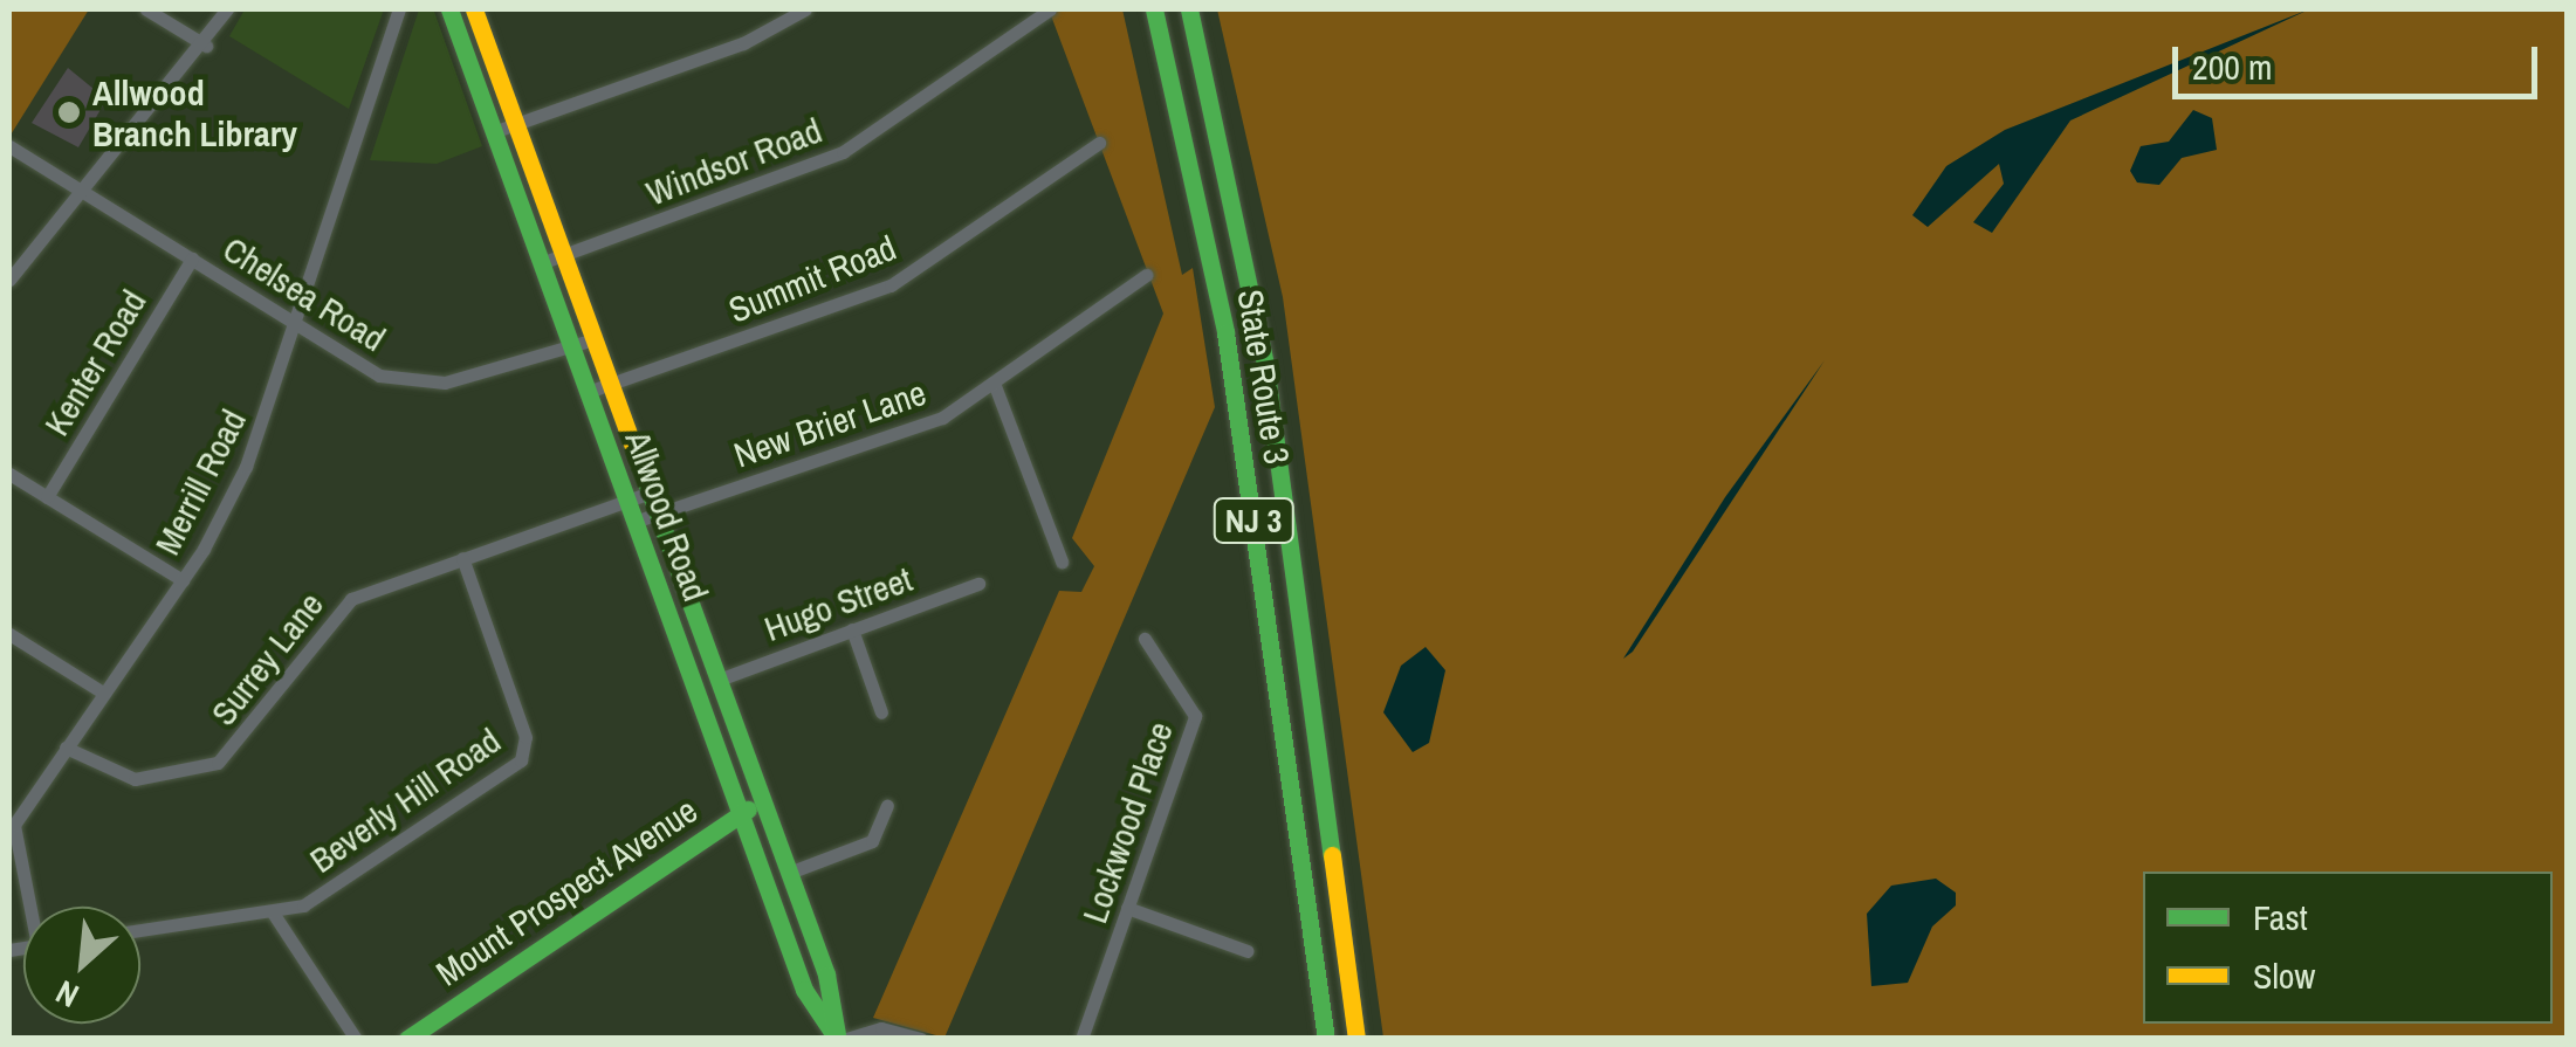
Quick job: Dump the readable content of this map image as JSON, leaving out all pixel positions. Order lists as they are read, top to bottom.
{
  "streets": {
    "main road": [
      "State Route 3",
      "Allwood Road",
      "NJ 3",
      "Mount Prospect Avenue"
    ],
    "street": [
      "Windsor Road",
      "Summit Road",
      "Chelsea Road",
      "Kenter Road",
      "New Brier Lane",
      "Merrill Road",
      "Hugo Street",
      "Surrey Lane",
      "Beverly Hill Road",
      "Lockwood Place"
    ]
  },
  "crossings": [
    ["Windsor Road", "Allwood Road"],
    ["Summit Road", "Allwood Road"],
    ["Chelsea Road", "Kenter Road"],
    ["Chelsea Road", "Merrill Road"],
    ["Chelsea Road", "Allwood Road"],
    ["New Brier Lane", "Allwood Road"],
    ["Merrill Road", "Surrey Lane"],
    ["Allwood Road", "Hugo Street"],
    ["Allwood Road", "Surrey Lane"],
    ["Allwood Road", "Mount Prospect Avenue"],
    ["Surrey Lane", "Beverly Hill Road"]
  ],
  "places": ["Allwood Branch Library"],
  "legend": ["Fast", "Slow"],
  "scale_bar": "200 m",
  "north": "bottom left"
}
